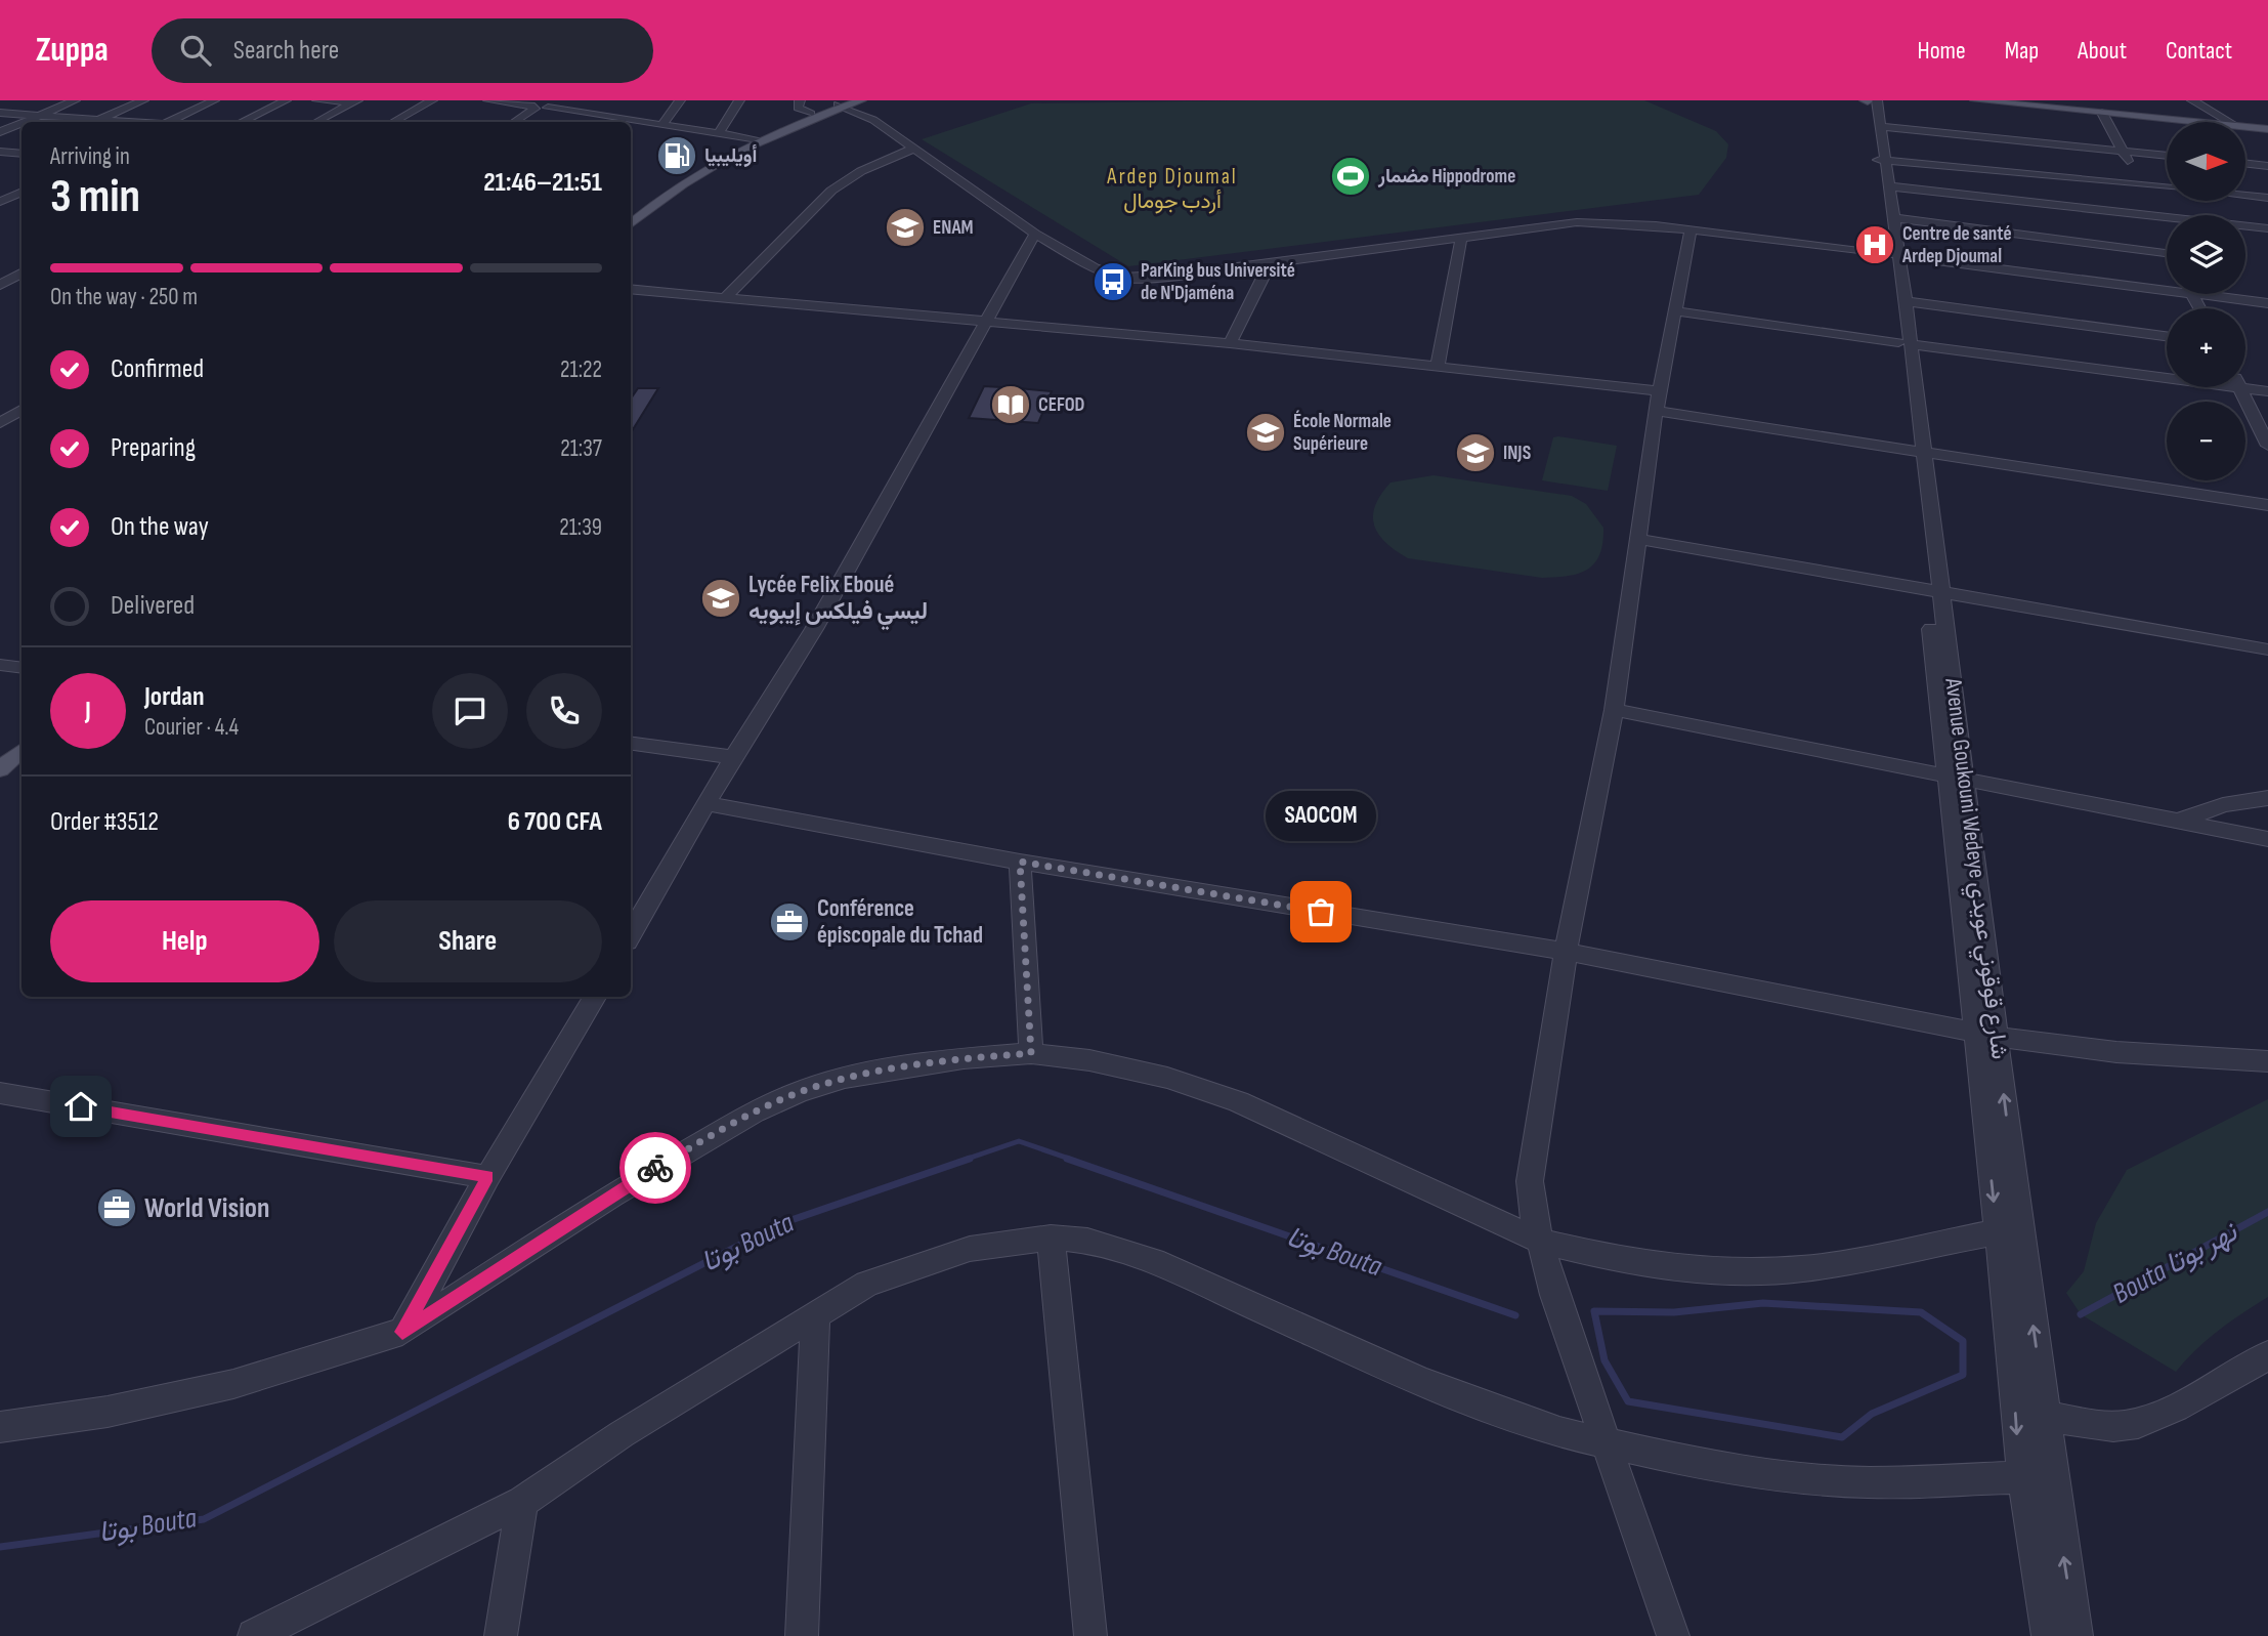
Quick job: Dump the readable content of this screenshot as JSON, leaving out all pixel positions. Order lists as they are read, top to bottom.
{
  "streets": {
    "street": ["Avenue Goukouni Wedeye شارع قوقوني عويدي"]
  },
  "districts": ["Ardep Djoumal أردب جومال"],
  "water": ["بوتا Bouta", "Bouta نهر بوتا"],
  "places": {
    "fuel station": ["أويليبيا"],
    "sports": ["مضمار Hippodrome"],
    "school or university": [
      "ENAM",
      "École Normale Supérieure",
      "INJS",
      "Lycée Felix Eboué ليسي فيلكس إيبويه"
    ],
    "hospital": ["Centre de santé Ardep Djoumal"],
    "bus stop": ["ParKing bus Université de N'Djaména"],
    "library": ["CEFOD"],
    "other": ["SAOCOM"],
    "office": ["Conférence épiscopale du Tchad", "World Vision"]
  },
  "north": "right",
  "page": {
    "header": "Zuppa",
    "search": "Search here",
    "nav": [
      "Home",
      "Map",
      "About",
      "Contact"
    ],
    "map_buttons": ["+", "−"],
    "heading": ["3 min", "Arriving in", "21:46–21:51"],
    "panel": [
      "Jordan",
      "Courier · 4.4",
      "Order #3512",
      "6 700 CFA"
    ],
    "bar": "On the way · 250 m",
    "list": [
      ["Confirmed", "21:22"],
      ["Preparing", "21:37"],
      ["On the way", "21:39"],
      "Delivered"
    ],
    "round": "J",
    "bubble": "SAOCOM",
    "buttons": ["Help", "Share"]
  }
}
